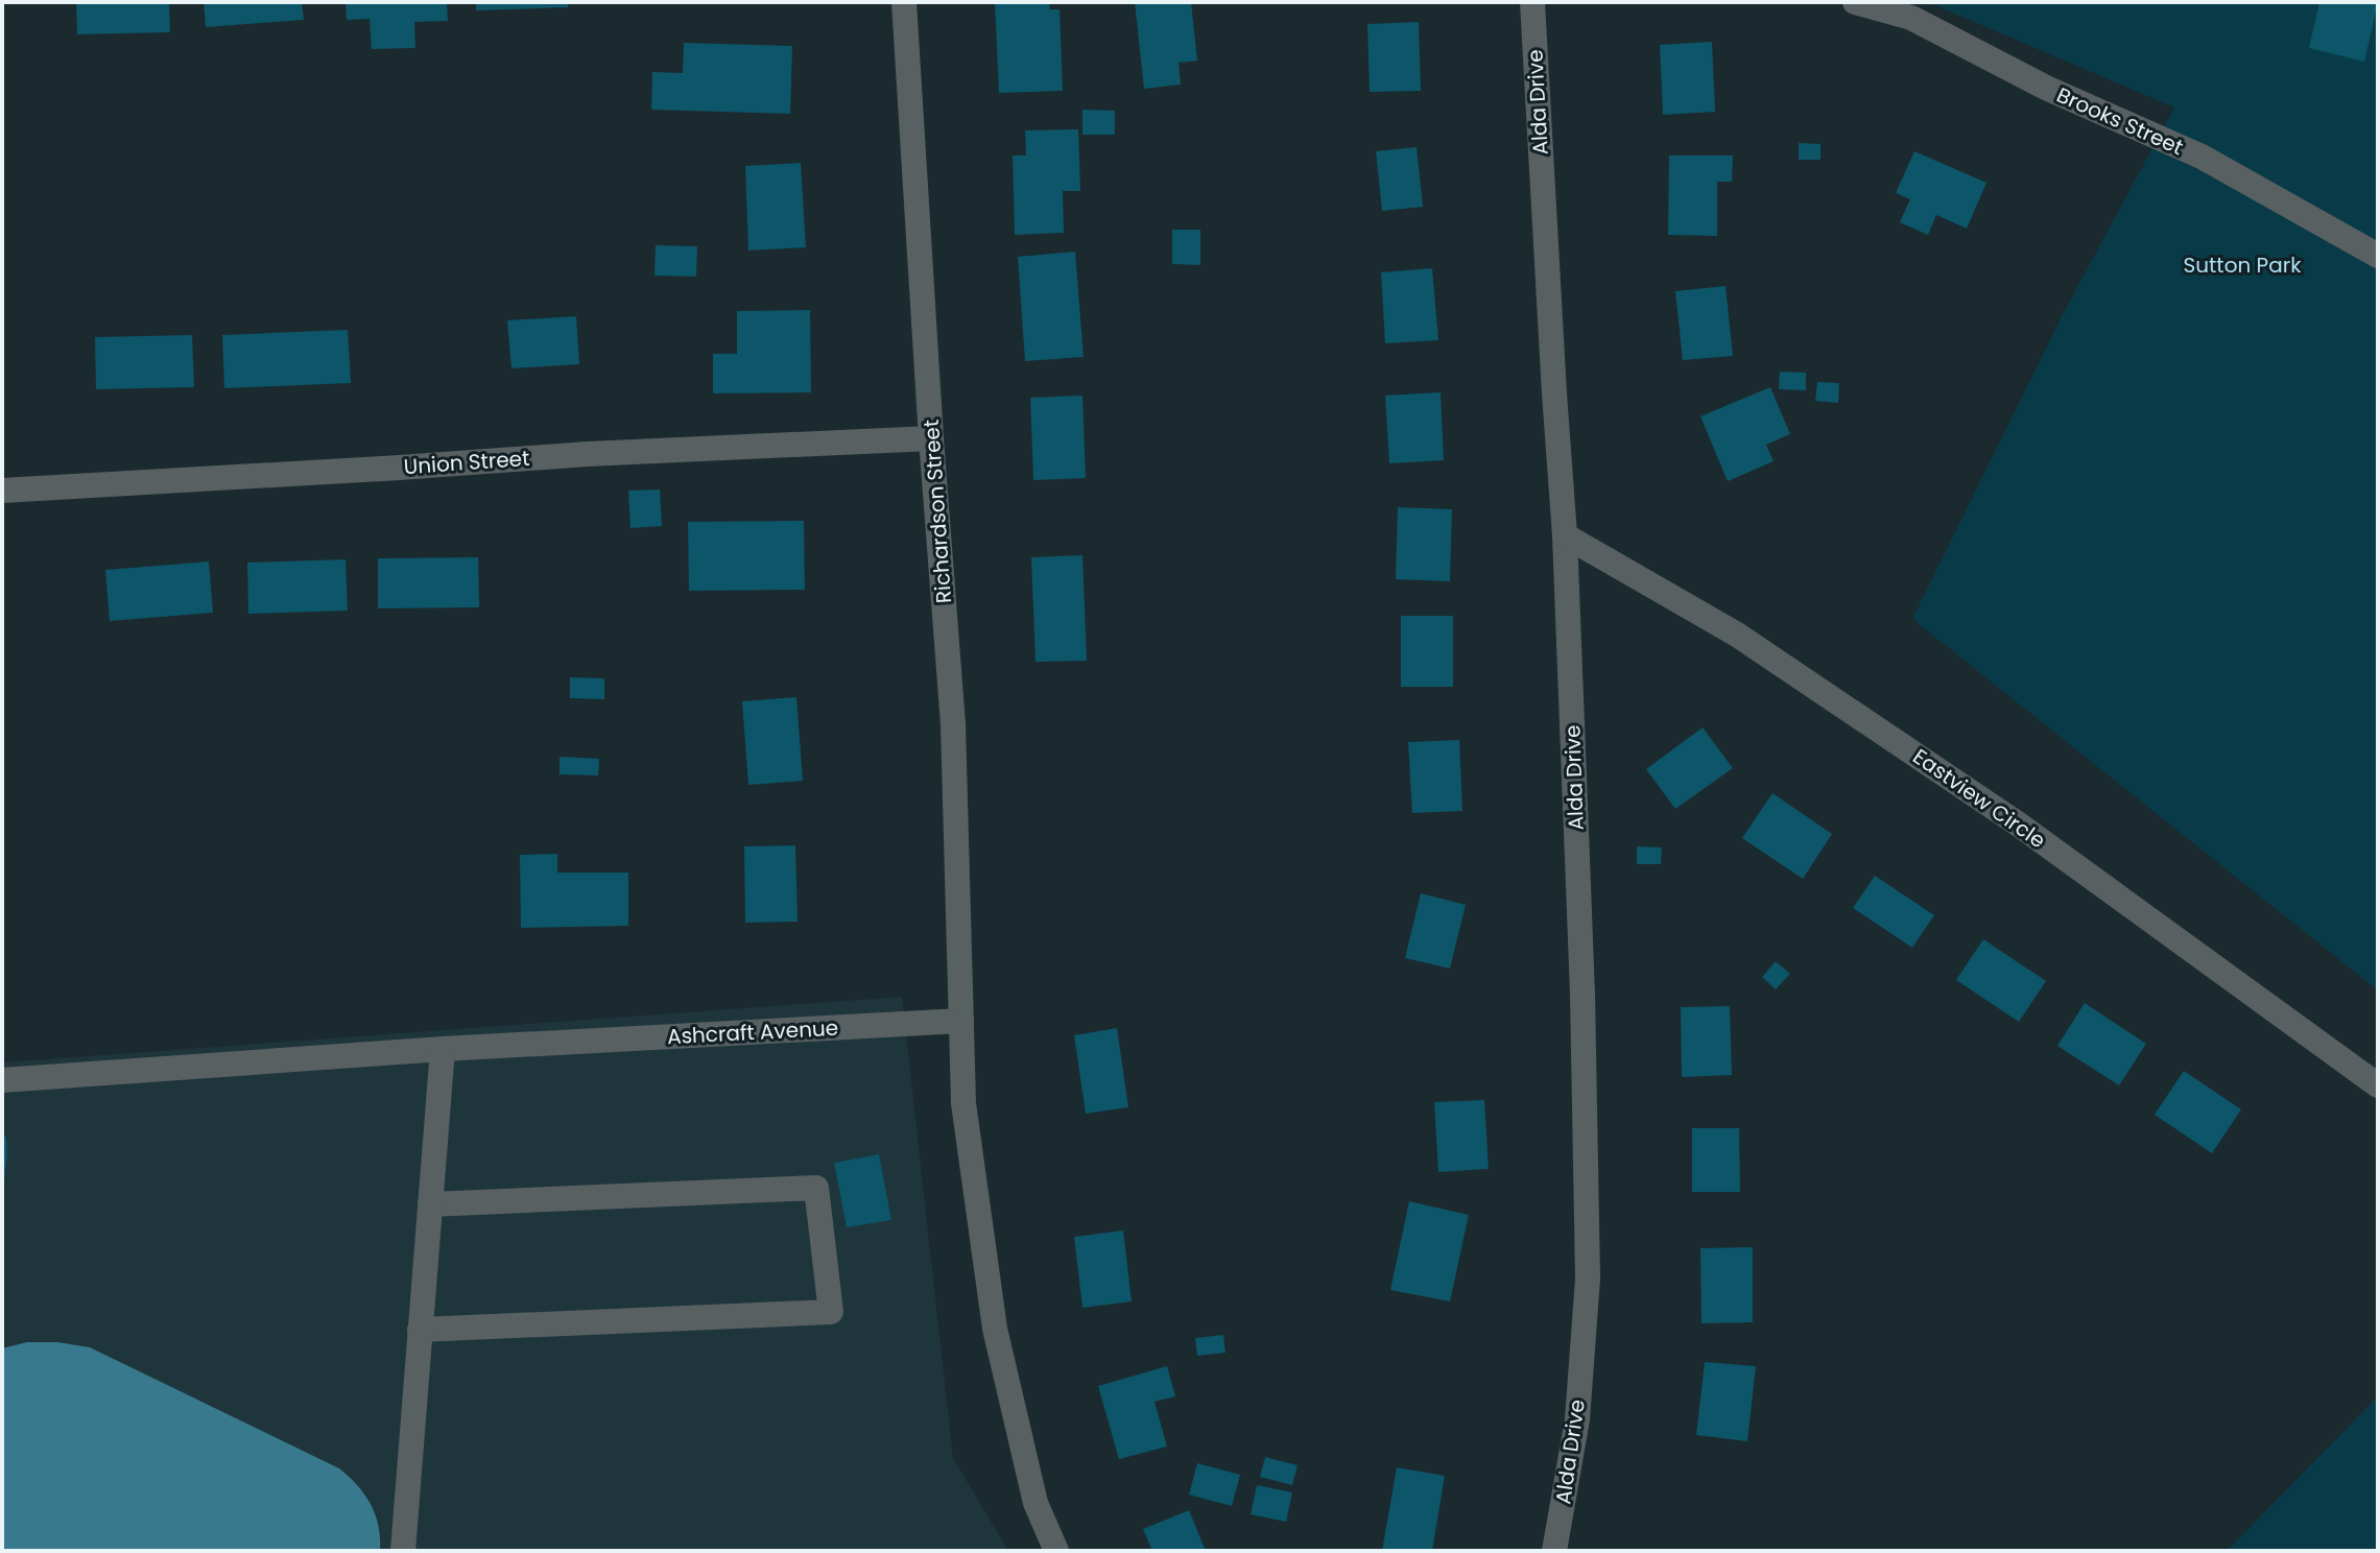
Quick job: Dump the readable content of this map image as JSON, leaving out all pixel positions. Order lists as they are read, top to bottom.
{
  "streets": {
    "street": [
      "Alda Drive",
      "Brooks Street",
      "Union Street",
      "Richardson Street",
      "Eastview Circle",
      "Ashcraft Avenue"
    ]
  },
  "crossings": [
    ["Alda Drive", "Eastview Circle"],
    ["Union Street", "Richardson Street"],
    ["Richardson Street", "Ashcraft Avenue"]
  ],
  "parks": ["Sutton Park"]
}
